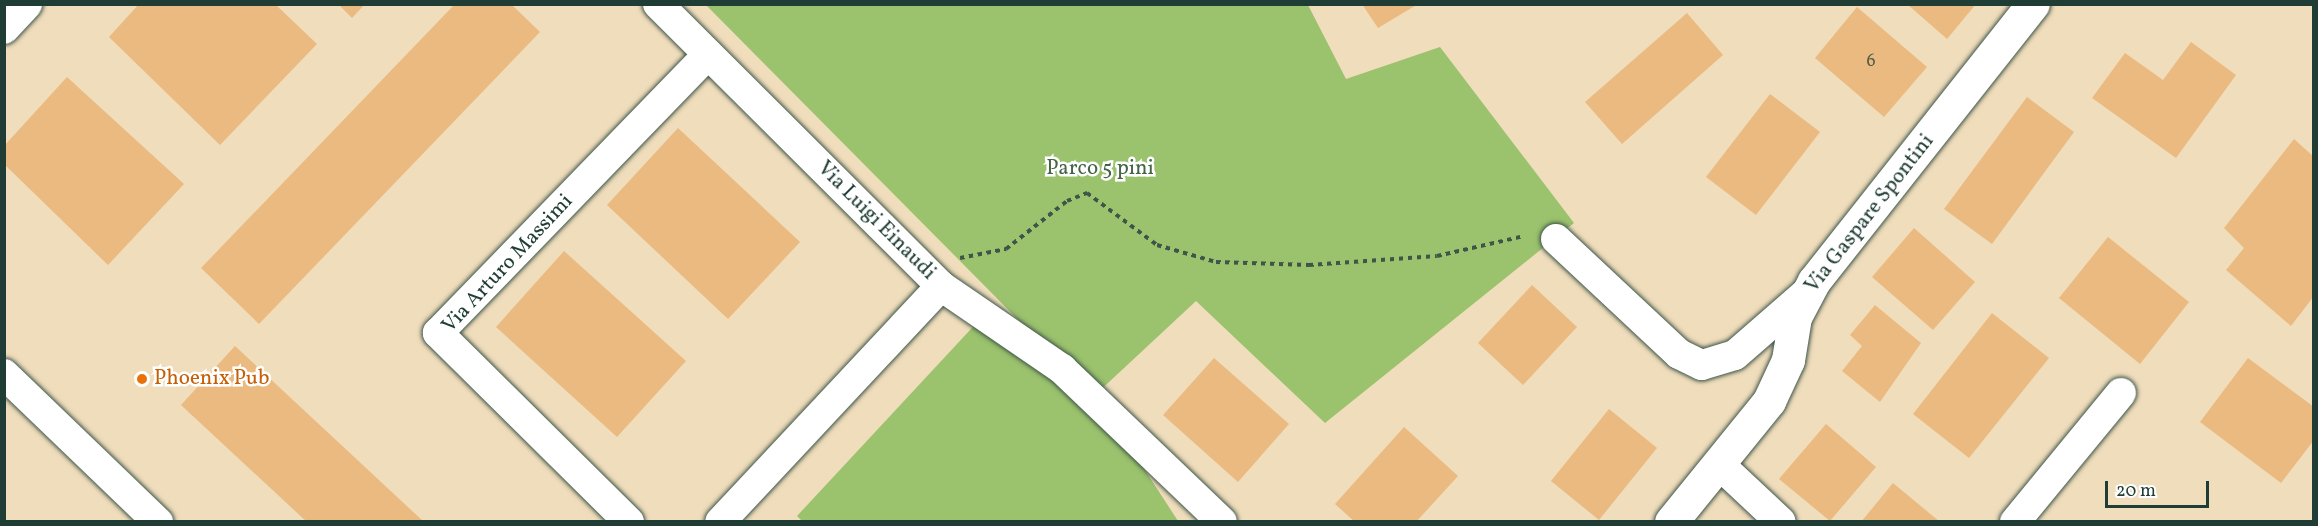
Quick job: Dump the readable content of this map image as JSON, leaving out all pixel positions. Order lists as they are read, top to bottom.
{
  "streets": {
    "main road": ["Via Gaspare Spontini"],
    "street": ["Via Luigi Einaudi", "Via Arturo Massimi"]
  },
  "crossings": [
    ["Via Luigi Einaudi", "Via Arturo Massimi"]
  ],
  "parks": ["Parco 5 pini"],
  "places": ["Phoenix Pub"],
  "house_numbers": ["6"],
  "scale_bar": "20 m"
}
